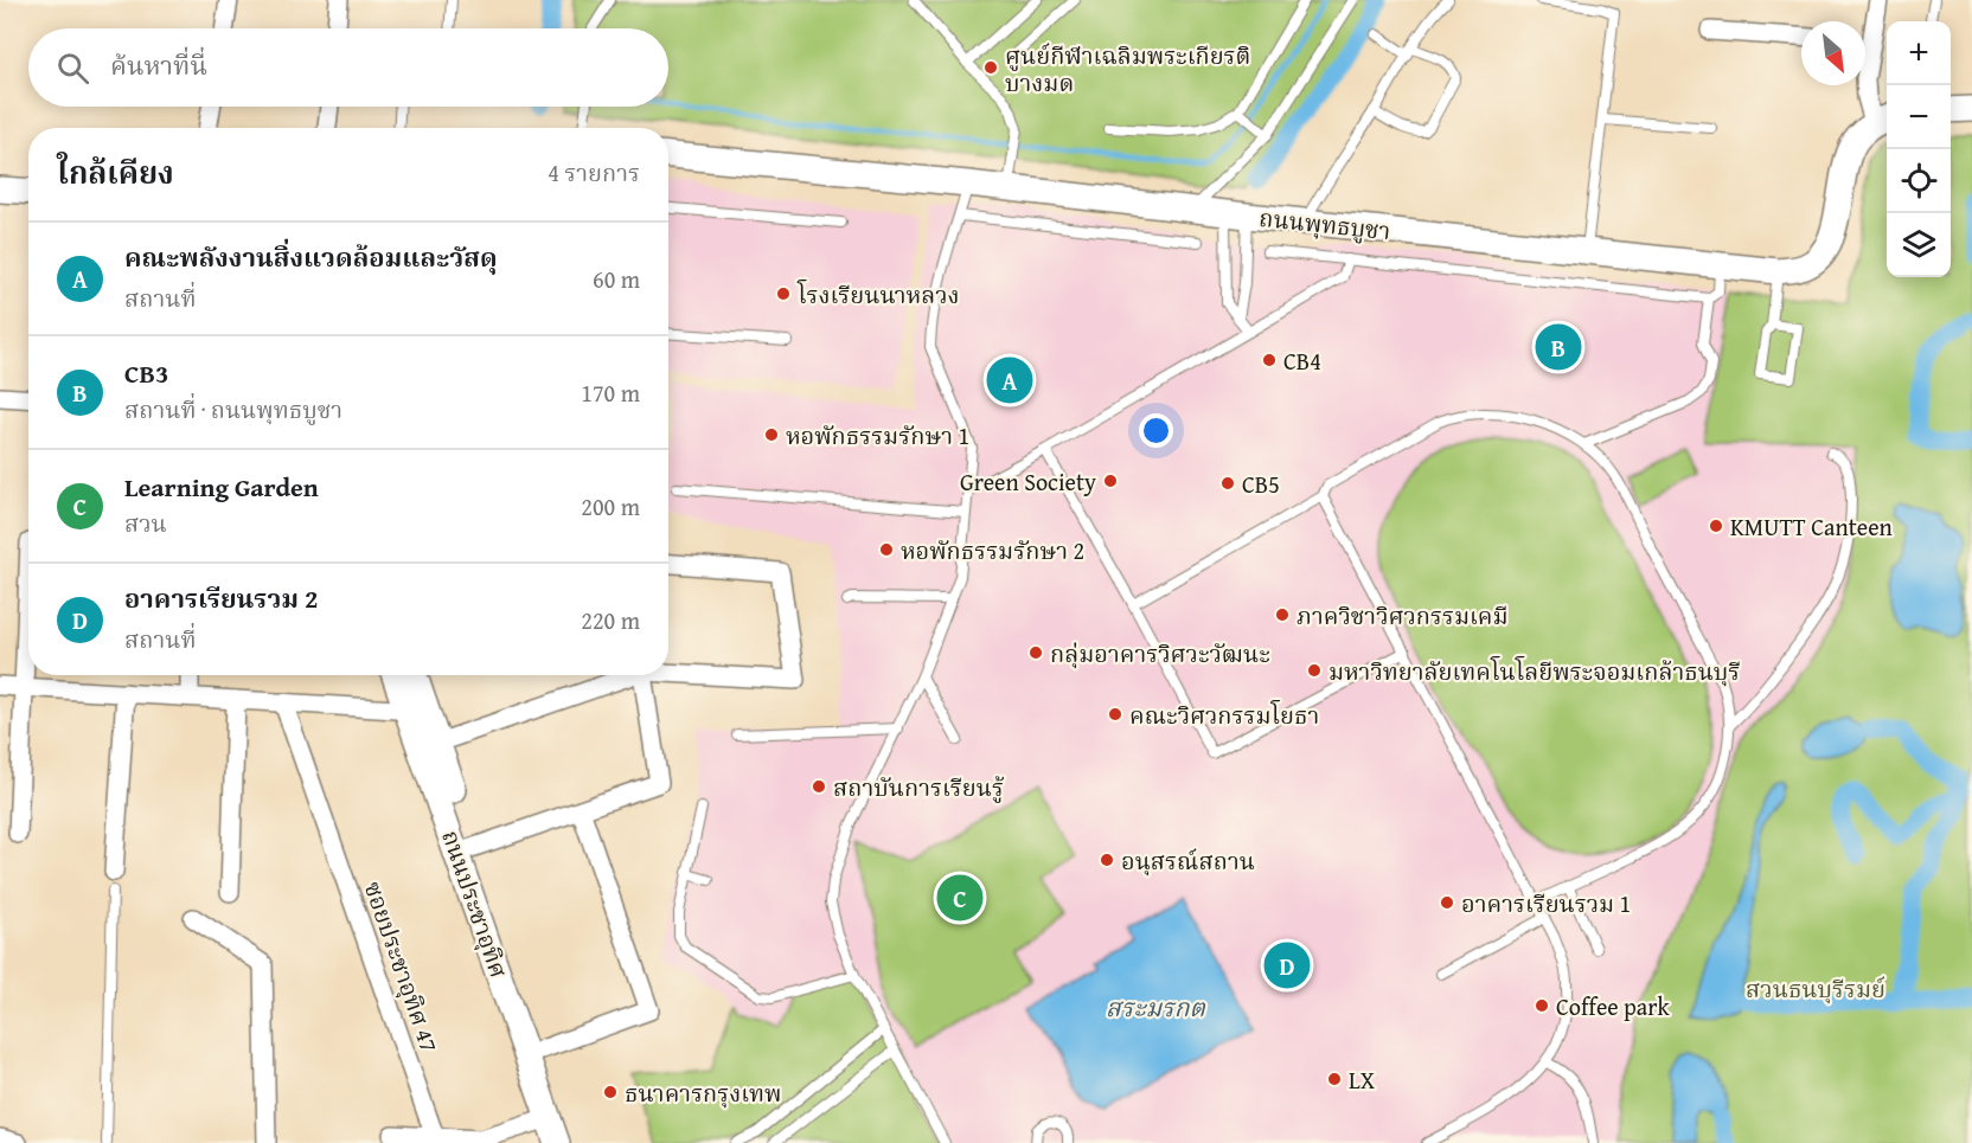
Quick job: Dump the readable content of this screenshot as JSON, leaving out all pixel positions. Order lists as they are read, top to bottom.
{
  "streets": {
    "main road": ["ถนนพุทธบูชา", "ถนนประชาอุทิศ"],
    "street": ["ซอยประชาอุทิศ 47"]
  },
  "water": ["สระมรกต"],
  "parks": ["สวนธนบุรีรมย์"],
  "places": [
    "ศูนย์กีฬาเฉลิมพระเกียรติ บางมด",
    "โรงเรียนนาหลวง",
    "CB4",
    "หอพักธรรมรักษา 1",
    "Green Society",
    "CB5",
    "KMUTT Canteen",
    "หอพักธรรมรักษา 2",
    "ภาควิชาวิศวกรรมเคมี",
    "กลุ่มอาคารวิศวะวัฒนะ",
    "มหาวิทยาลัยเทคโนโลยีพระจอมเกล้าธนบุรี",
    "คณะวิศวกรรมโยธา",
    "สถาบันการเรียนรู้",
    "อนุสรณ์สถาน",
    "อาคารเรียนรวม 1",
    "Coffee park",
    "LX",
    "ธนาคารกรุงเทพ"
  ],
  "north": "bottom right",
  "page": {
    "map_buttons": ["+", "−"],
    "search": "ค้นหาที่นี่",
    "heading": ["ใกล้เคียง", "4 รายการ"],
    "list": [
      {
        "mark": "A",
        "name": "คณะพลังงานสิ่งแวดล้อมและวัสดุ",
        "note": "สถานที่",
        "value": "60 m"
      },
      {
        "mark": "B",
        "name": "CB3",
        "note": "สถานที่ · ถนนพุทธบูชา",
        "value": "170 m"
      },
      {
        "mark": "C",
        "name": "Learning Garden",
        "note": "สวน",
        "value": "200 m"
      },
      {
        "mark": "D",
        "name": "อาคารเรียนรวม 2",
        "note": "สถานที่",
        "value": "220 m"
      }
    ],
    "pins": [
      "B",
      "A",
      "C",
      "D"
    ]
  }
}
